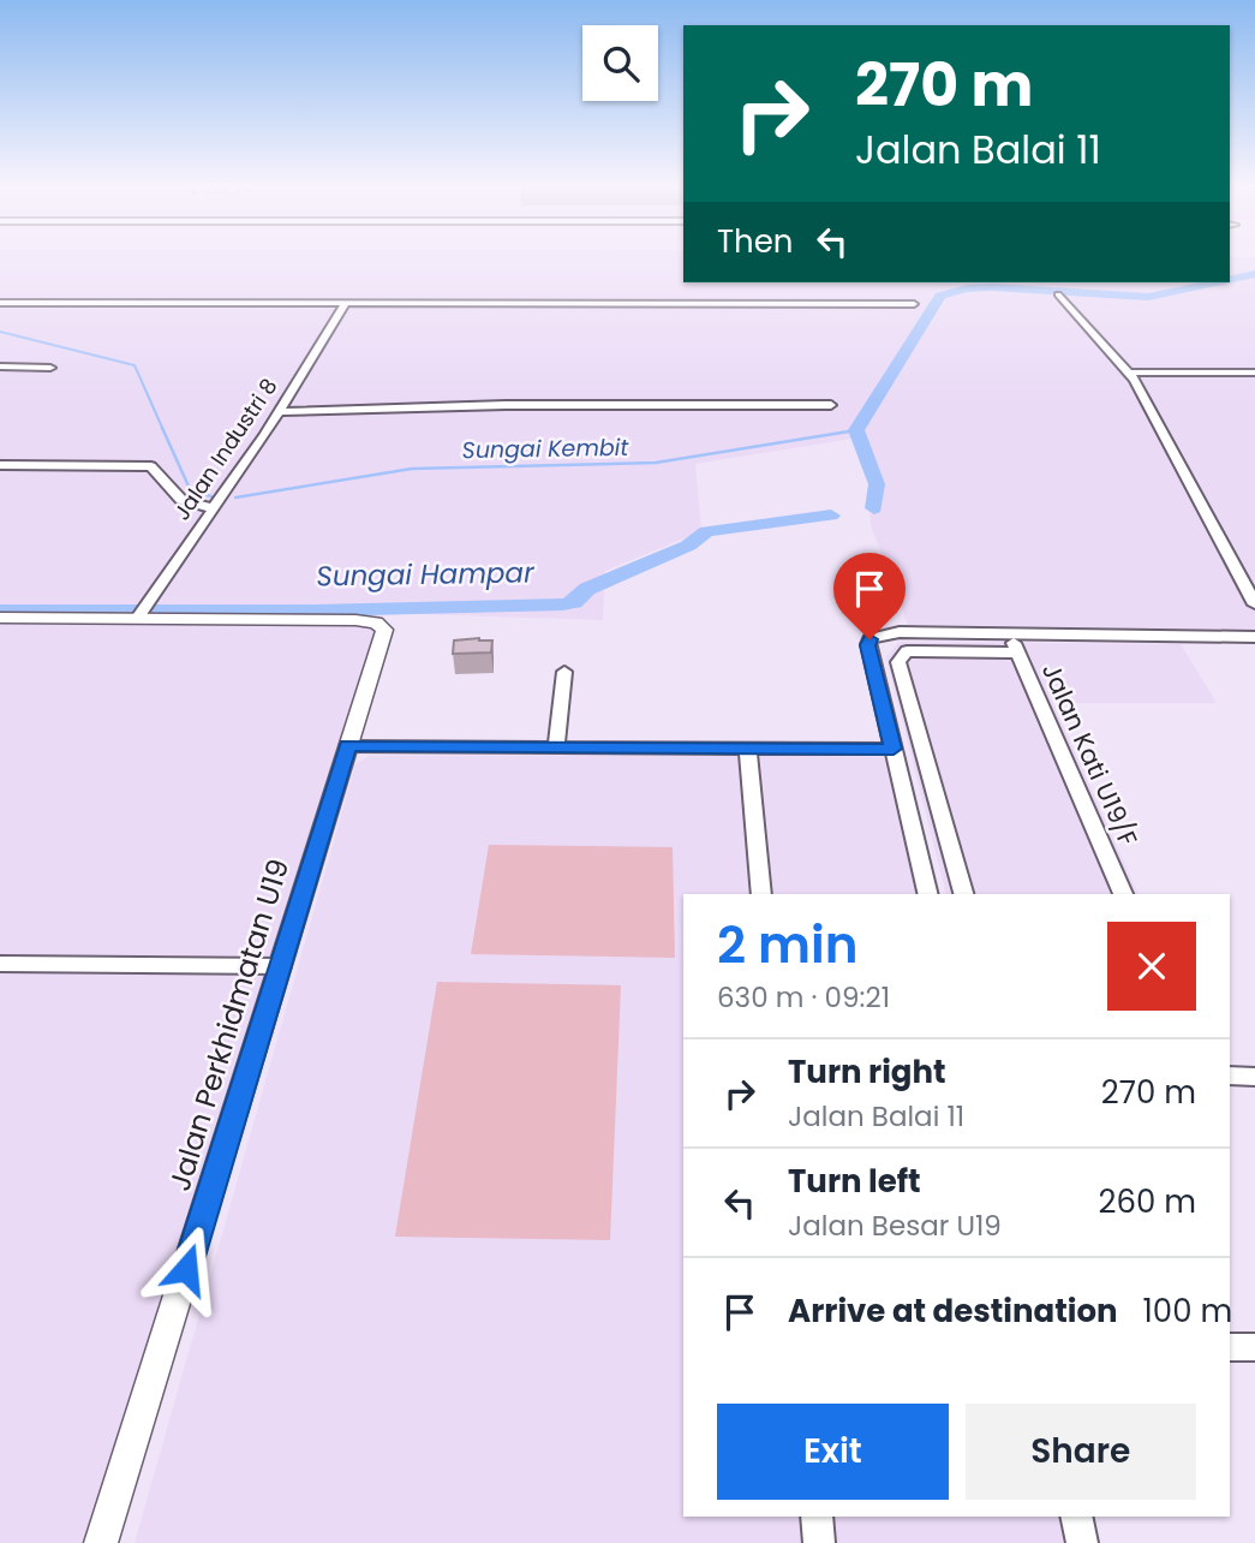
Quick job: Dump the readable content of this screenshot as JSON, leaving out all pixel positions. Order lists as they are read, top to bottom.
{
  "streets": {
    "street": ["Jalan Industri 8", "Jalan Kati U19/F", "Jalan Perkhidmatan U19"]
  },
  "crossings": [
    ["Jalan Industri 8", "Jalan Perkhidmatan U19"]
  ],
  "water": ["Sungai Kembit", "Sungai Hampar"],
  "page": {
    "turn": ["270 m", "Jalan Balai 11"],
    "then": "Then",
    "heading": ["2 min", "630 m · 09:21"],
    "list": [
      {
        "name": "Turn right",
        "note": "Jalan Balai 11",
        "value": "270 m"
      },
      {
        "name": "Turn left",
        "note": "Jalan Besar U19",
        "value": "260 m"
      },
      {
        "name": "Arrive at destination",
        "value": "100 m"
      }
    ],
    "buttons": ["Exit", "Share"]
  }
}
